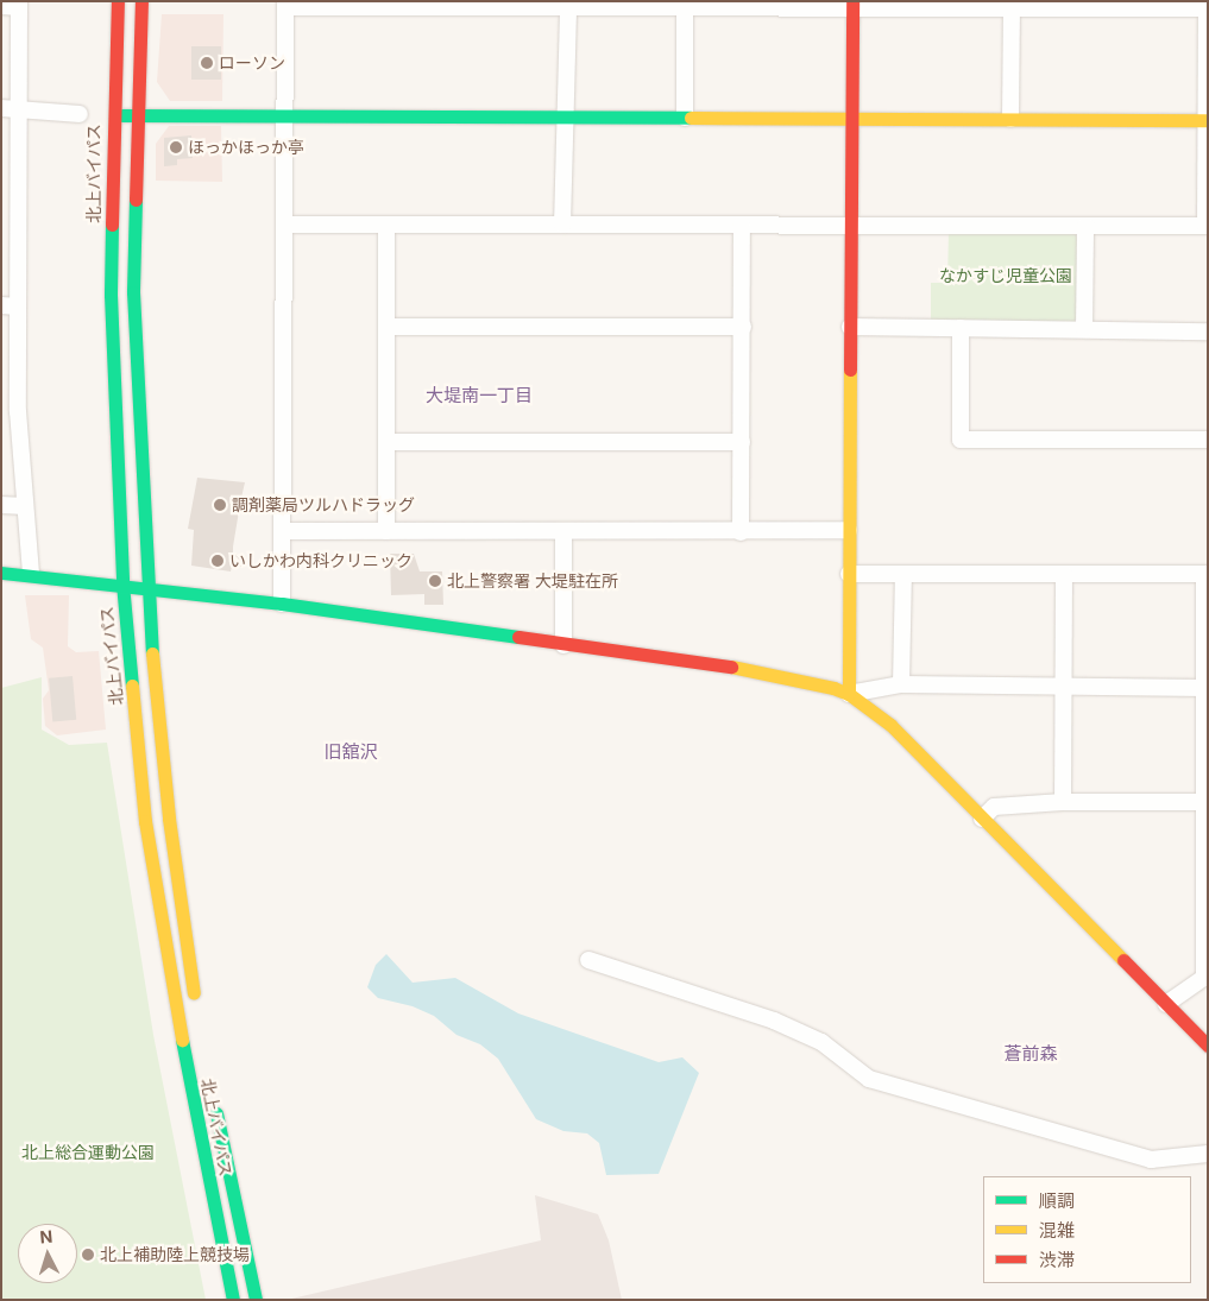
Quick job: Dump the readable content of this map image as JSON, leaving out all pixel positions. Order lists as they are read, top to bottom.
{
  "streets": {
    "main road": ["北上バイパス"]
  },
  "districts": ["大堤南一丁目", "旧舘沢", "蒼前森"],
  "parks": ["なかすじ児童公園", "北上総合運動公園"],
  "places": [
    "ローソン",
    "ほっかほっか亭",
    "調剤薬局ツルハドラッグ",
    "いしかわ内科クリニック",
    "北上警察署 大堤駐在所",
    "北上補助陸上競技場"
  ],
  "legend": ["順調", "混雑", "渋滞"],
  "north": "top"
}
